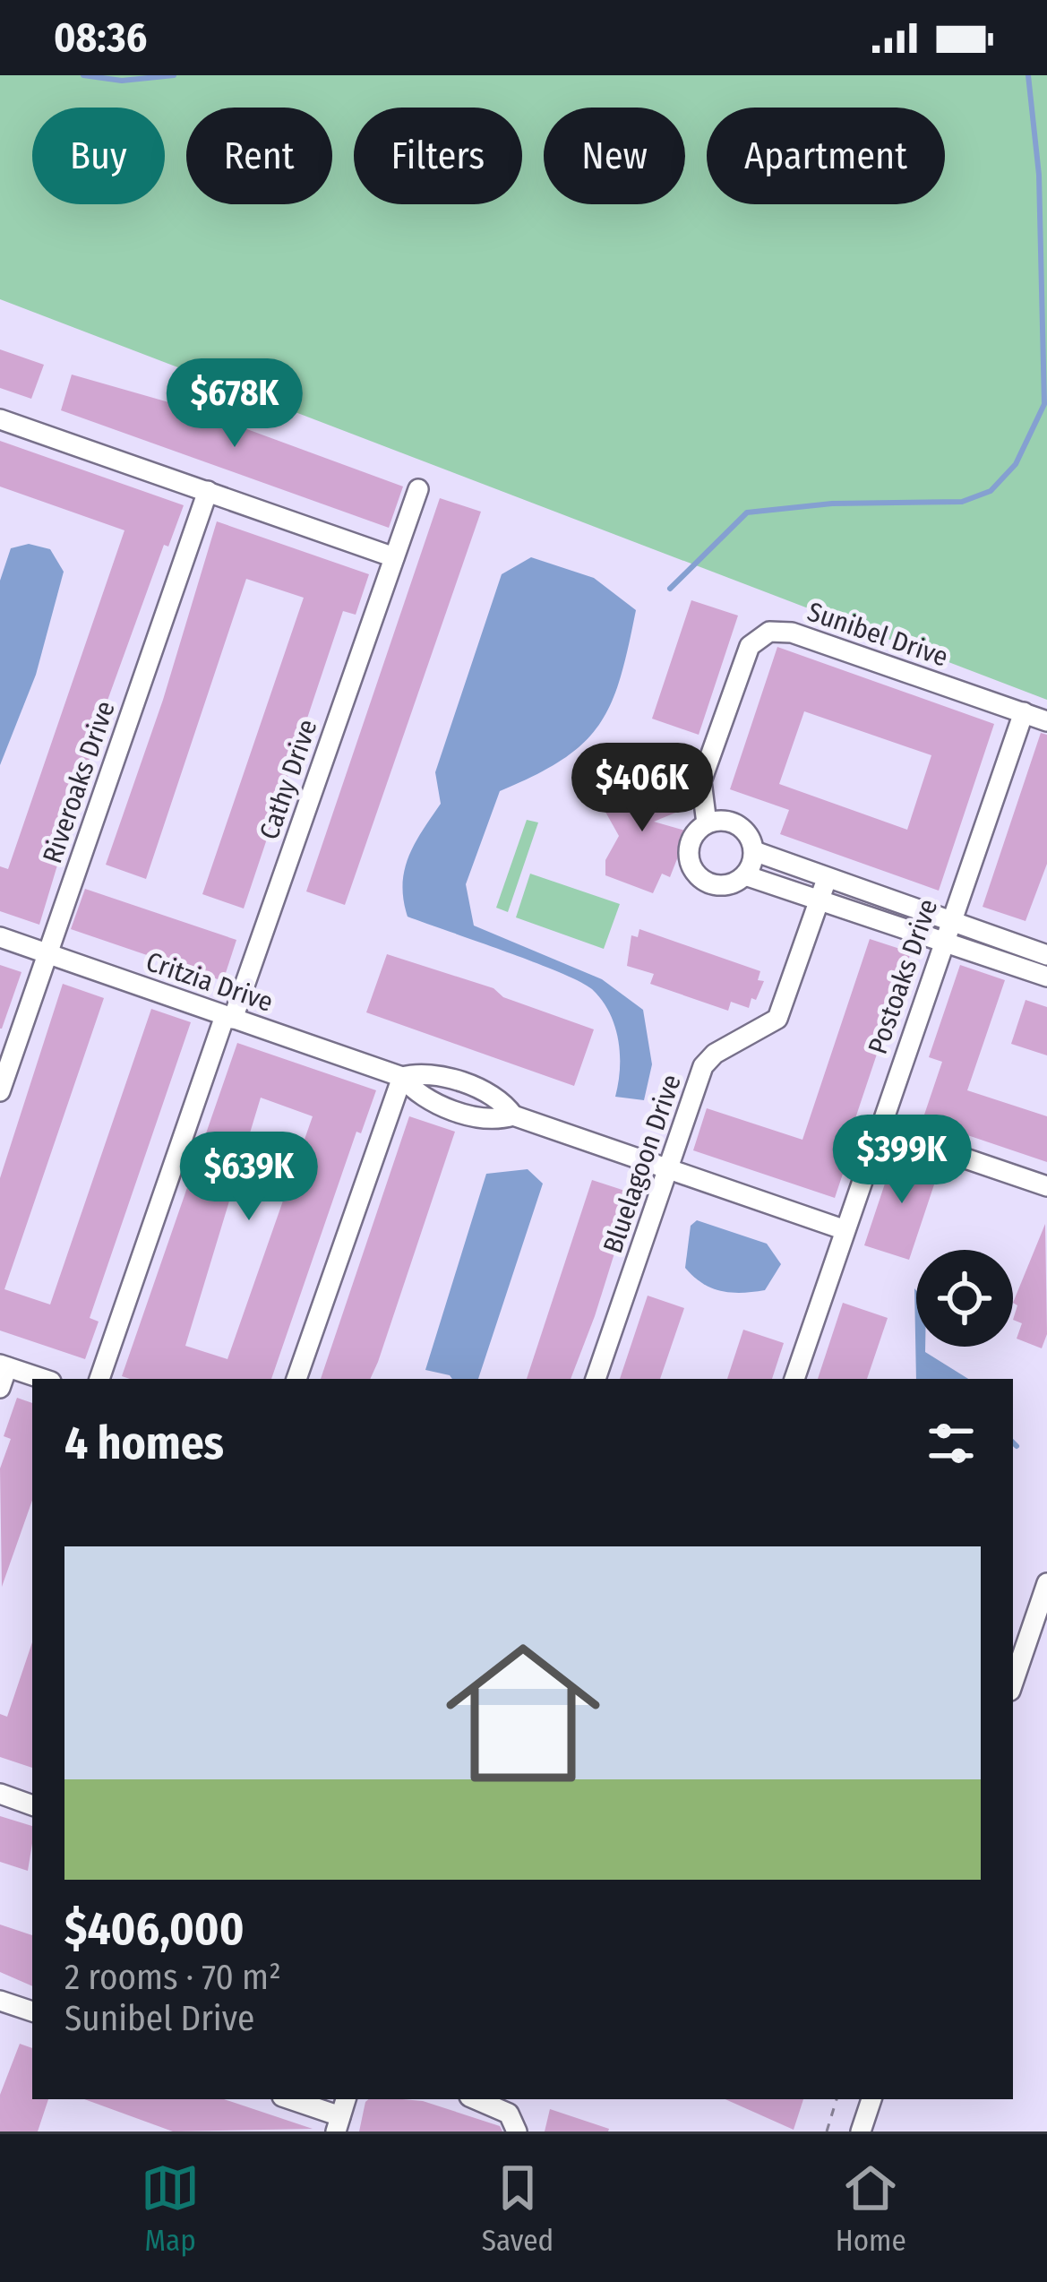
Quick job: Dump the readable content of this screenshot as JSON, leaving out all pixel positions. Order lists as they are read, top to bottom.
{
  "streets": {
    "street": [
      "Sunibel Drive",
      "Cathy Drive",
      "Riveroaks Drive",
      "Postoaks Drive",
      "Critzia Drive",
      "Bluelagoon Drive"
    ]
  },
  "crossings": [
    ["Sunibel Drive", "Postoaks Drive"],
    ["Cathy Drive", "Critzia Drive"],
    ["Riveroaks Drive", "Critzia Drive"],
    ["Postoaks Drive", "Critzia Drive"],
    ["Critzia Drive", "Bluelagoon Drive"]
  ],
  "page": {
    "status": "08:36",
    "chip": [
      "Buy",
      "Rent",
      "Filters",
      "New",
      "Apartment"
    ],
    "price": [
      "$678K",
      "$406K",
      "$399K",
      "$639K"
    ],
    "heading": "4 homes",
    "list": [
      {
        "name": "$406,000",
        "note": "2 rooms · 70 m² · Sunibel Drive"
      }
    ],
    "tabs": ["Map", "Saved", "Home"]
  }
}
